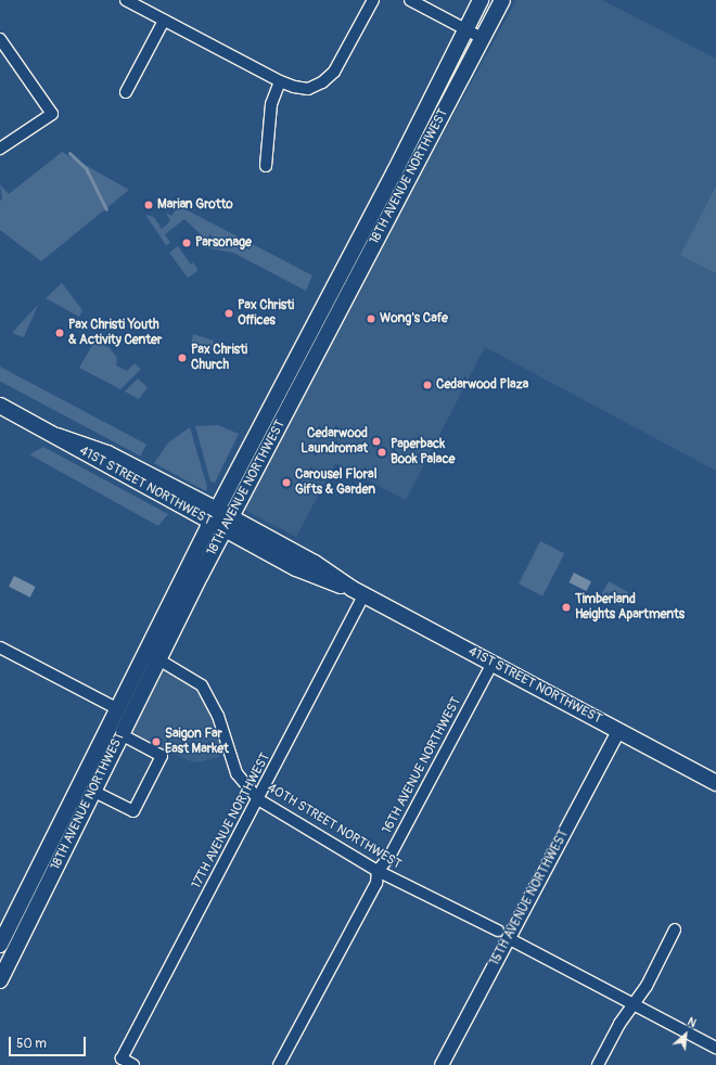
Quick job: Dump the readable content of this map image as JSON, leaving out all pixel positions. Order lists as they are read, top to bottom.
{
  "streets": {
    "main road": ["18TH AVENUE NORTHWEST", "41ST STREET NORTHWEST"],
    "street": [
      "16TH AVENUE NORTHWEST",
      "17TH AVENUE NORTHWEST",
      "40TH STREET NORTHWEST",
      "15TH AVENUE NORTHWEST"
    ]
  },
  "crossings": [
    ["18TH AVENUE NORTHWEST", "41ST STREET NORTHWEST"],
    ["18TH AVENUE NORTHWEST", "40TH STREET NORTHWEST"],
    ["41ST STREET NORTHWEST", "16TH AVENUE NORTHWEST"],
    ["41ST STREET NORTHWEST", "17TH AVENUE NORTHWEST"],
    ["41ST STREET NORTHWEST", "15TH AVENUE NORTHWEST"],
    ["16TH AVENUE NORTHWEST", "40TH STREET NORTHWEST"],
    ["17TH AVENUE NORTHWEST", "40TH STREET NORTHWEST"]
  ],
  "places": [
    "Marian Grotto",
    "Parsonage",
    "Pax Christi Offices",
    "Wong's Cafe",
    "Pax Christi Youth & Activity Center",
    "Pax Christi Church",
    "Cedarwood Plaza",
    "Cedarwood Laundromat",
    "Paperback Book Palace",
    "Carousel Floral Gifts & Garden",
    "Timberland Heights Apartments",
    "Saigon Far East Market"
  ],
  "scale_bar": "50 m",
  "north": "top right"
}
